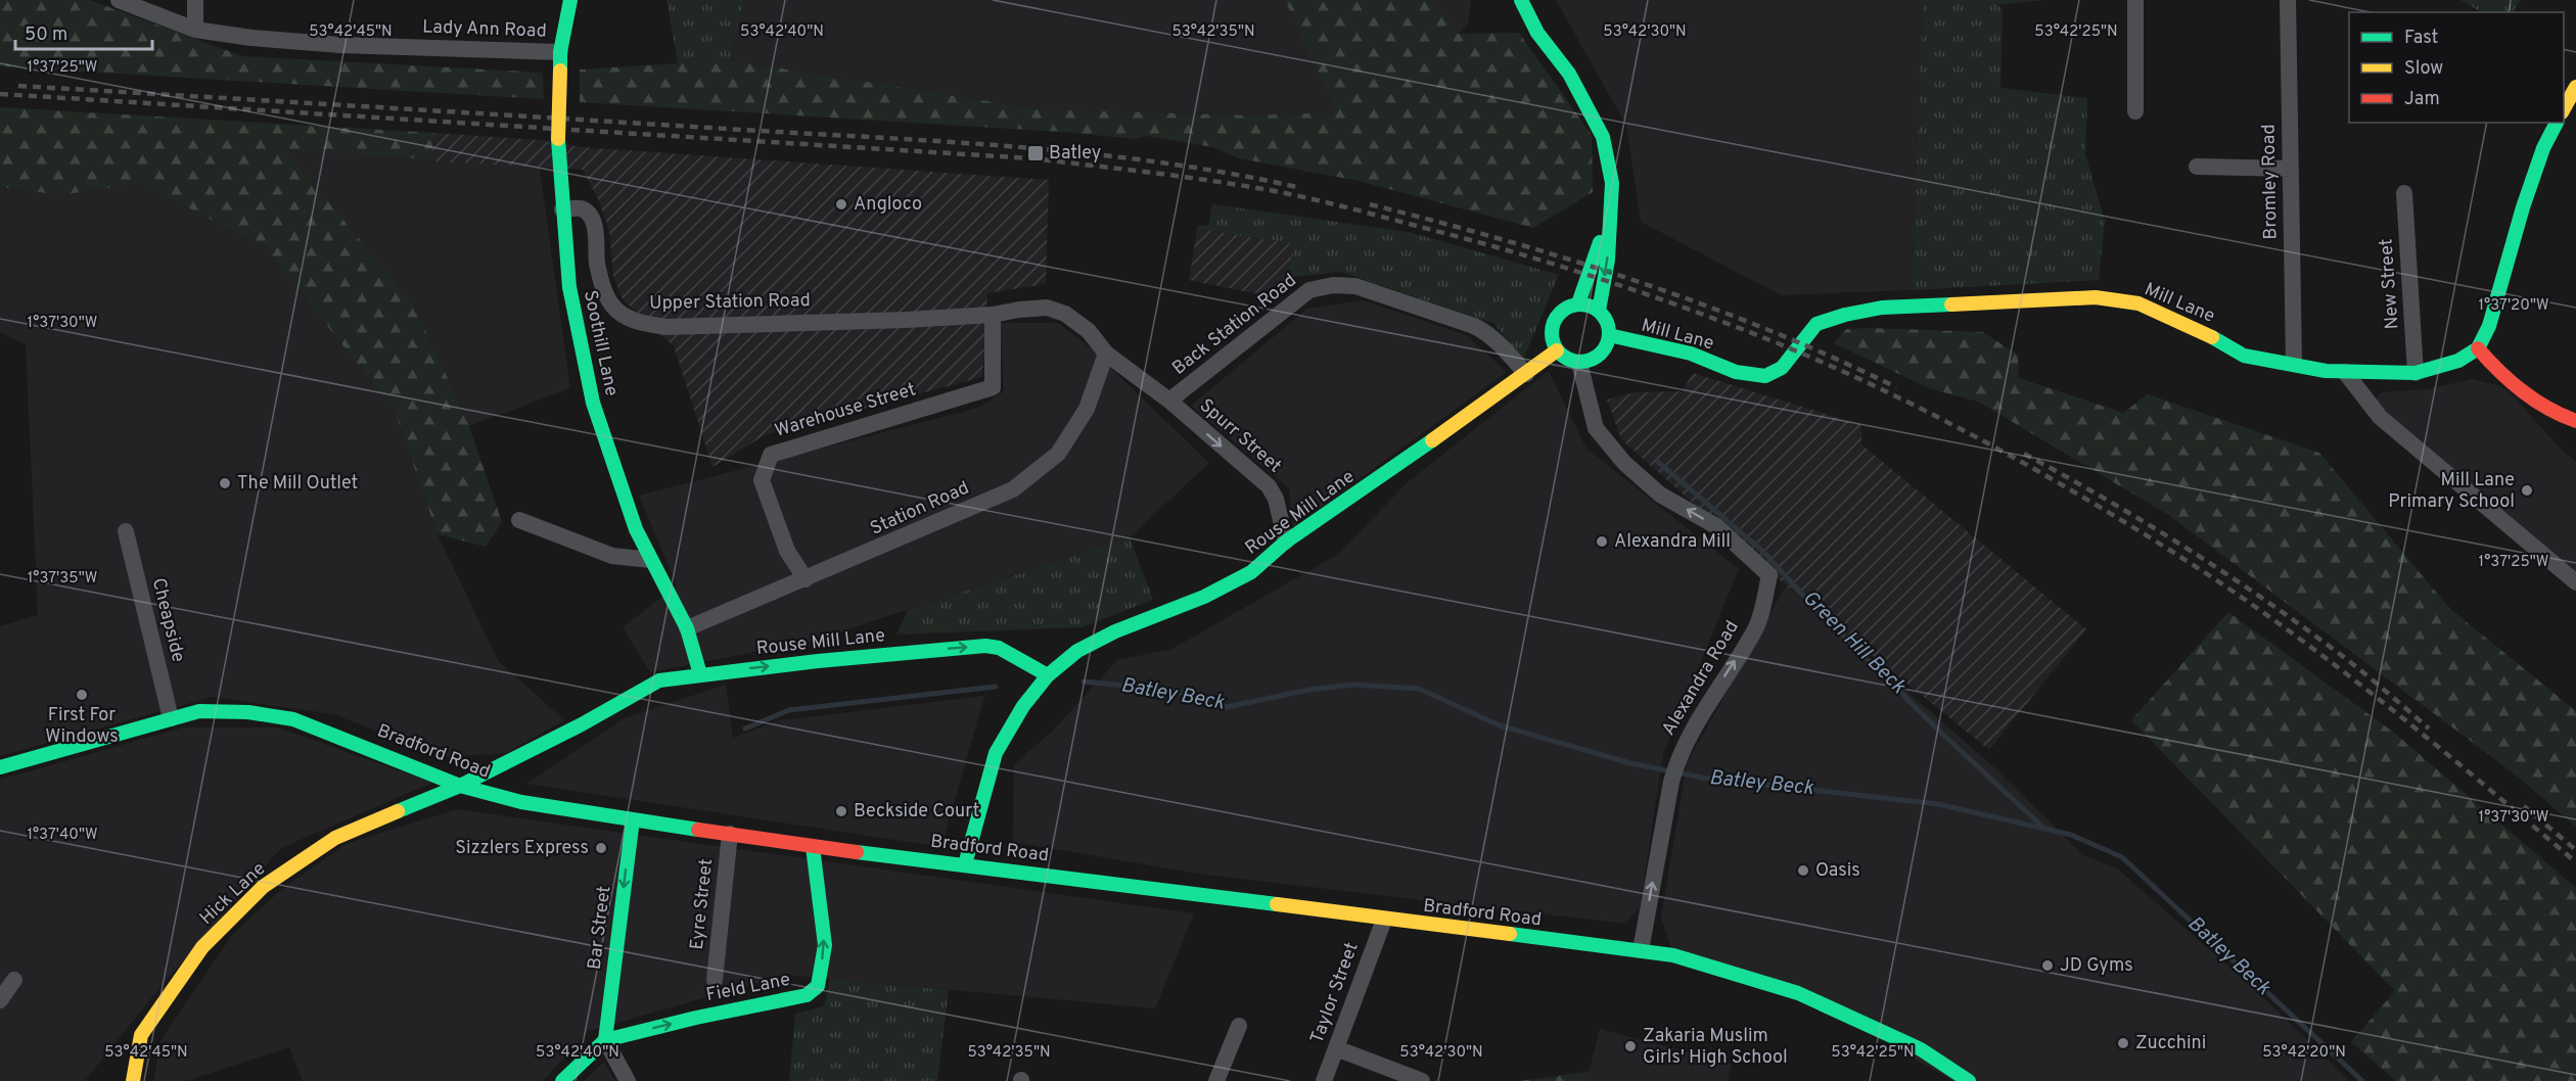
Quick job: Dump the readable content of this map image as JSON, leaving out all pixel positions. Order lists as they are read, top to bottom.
{
  "streets": {
    "main road": [
      "Mill Lane",
      "Soothill Lane",
      "Rouse Mill Lane",
      "Bradford Road",
      "Hick Lane",
      "Bar Street",
      "Field Lane"
    ],
    "street": [
      "Lady Ann Road",
      "Bromley Road",
      "New Street",
      "Upper Station Road",
      "Back Station Road",
      "Warehouse Street",
      "Spurr Street",
      "Station Road",
      "Cheapside",
      "Alexandra Road",
      "Eyre Street",
      "Taylor Street"
    ]
  },
  "crossings": [
    ["Lady Ann Road", "Soothill Lane"],
    ["Bromley Road", "Mill Lane"],
    ["New Street", "Mill Lane"],
    ["Upper Station Road", "Back Station Road"],
    ["Upper Station Road", "Soothill Lane"],
    ["Mill Lane", "Rouse Mill Lane"],
    ["Mill Lane", "Alexandra Road"],
    ["Back Station Road", "Warehouse Street"],
    ["Back Station Road", "Spurr Street"],
    ["Back Station Road", "Station Road"],
    ["Back Station Road", "Rouse Mill Lane"],
    ["Soothill Lane", "Station Road"],
    ["Soothill Lane", "Rouse Mill Lane"],
    ["Warehouse Street", "Station Road"],
    ["Spurr Street", "Rouse Mill Lane"],
    ["Rouse Mill Lane", "Alexandra Road"],
    ["Rouse Mill Lane", "Bradford Road"],
    ["Cheapside", "Bradford Road"],
    ["Alexandra Road", "Bradford Road"],
    ["Bradford Road", "Hick Lane"],
    ["Bradford Road", "Eyre Street"],
    ["Bradford Road", "Bar Street"],
    ["Bradford Road", "Field Lane"],
    ["Bradford Road", "Taylor Street"],
    ["Bar Street", "Field Lane"]
  ],
  "one_way": ["Spurr Street", "Alexandra Road", "Bar Street"],
  "water": ["Green Hill Beck", "Batley Beck"],
  "places": {
    "transit": ["Batley"],
    "other": [
      "Angloco",
      "The Mill Outlet",
      "Mill Lane Primary School",
      "Alexandra Mill",
      "First For Windows",
      "Beckside Court",
      "Sizzlers Express",
      "Oasis",
      "JD Gyms",
      "Zucchini",
      "Zakaria Muslim Girls' High School"
    ]
  },
  "legend": ["Fast", "Slow", "Jam"],
  "scale_bar": "50 m",
  "coordinates": [
    "53°42'45\"N",
    "53°42'40\"N",
    "53°42'35\"N",
    "53°42'30\"N",
    "53°42'25\"N",
    "1°37'25\"W",
    "1°37'20\"W",
    "1°37'30\"W",
    "1°37'35\"W",
    "1°37'40\"W",
    "53°42'20\"N"
  ]
}
